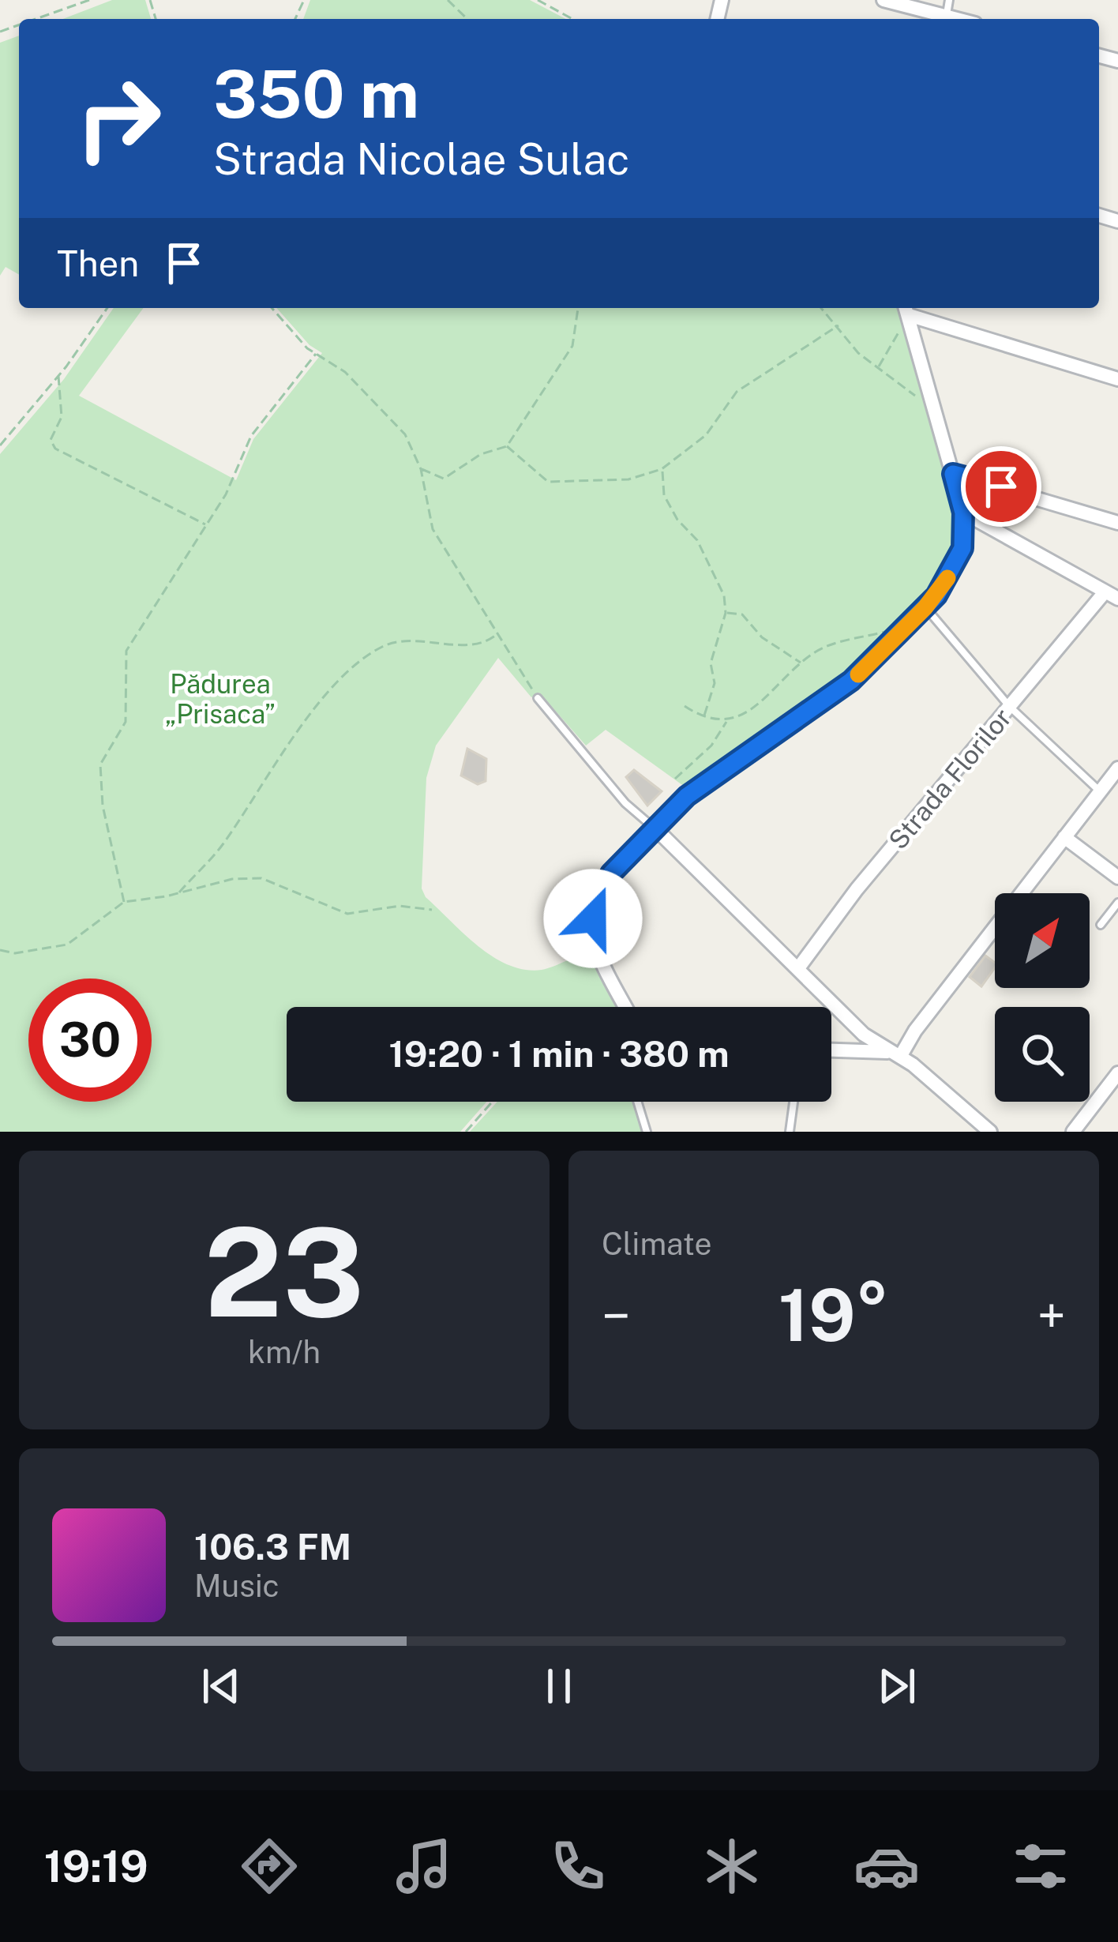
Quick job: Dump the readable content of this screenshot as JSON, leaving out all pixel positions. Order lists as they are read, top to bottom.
{
  "streets": {
    "street": ["Strada Florilor"]
  },
  "parks": ["Pădurea „Prisaca”"],
  "north": "top right",
  "page": {
    "turn": ["350 m", "Strada Nicolae Sulac"],
    "then": "Then",
    "limit": "30",
    "trip": "19:20 · 1 min · 380 m",
    "tile": [
      ["23", "km/h"],
      "Climate"
    ],
    "heat": ["−", "19°", "+"],
    "song": ["106.3 FM", "Music"],
    "tabs": "19:19"
  }
}
